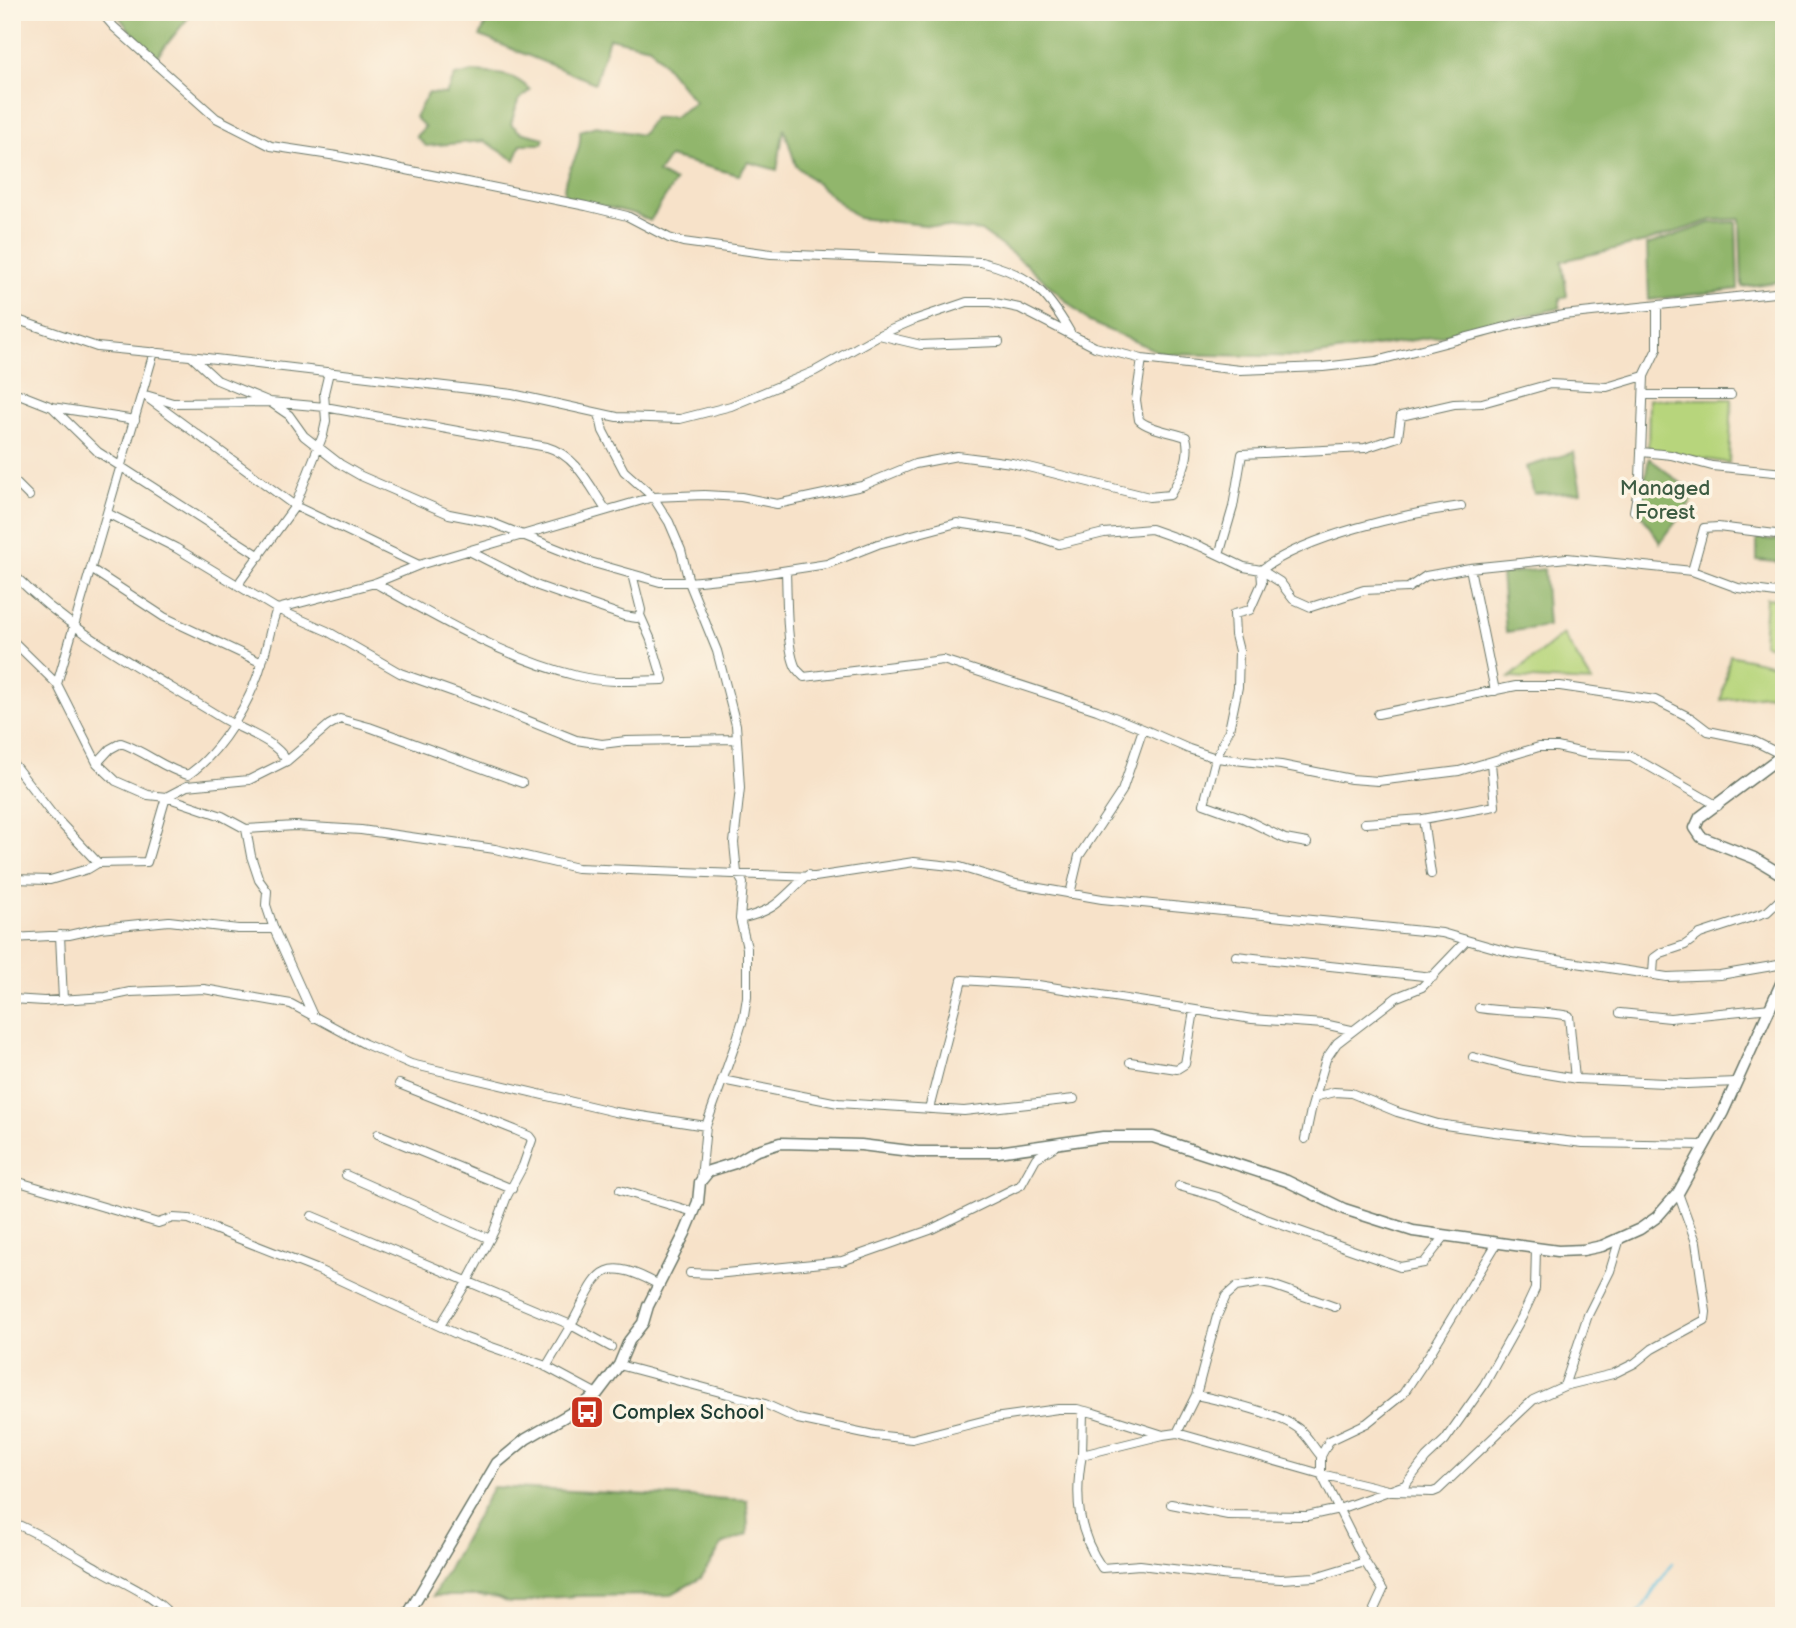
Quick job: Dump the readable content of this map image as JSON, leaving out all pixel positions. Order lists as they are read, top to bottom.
{
  "parks": ["Managed Forest"],
  "places": {
    "bus stop": ["Complex School"]
  }
}
